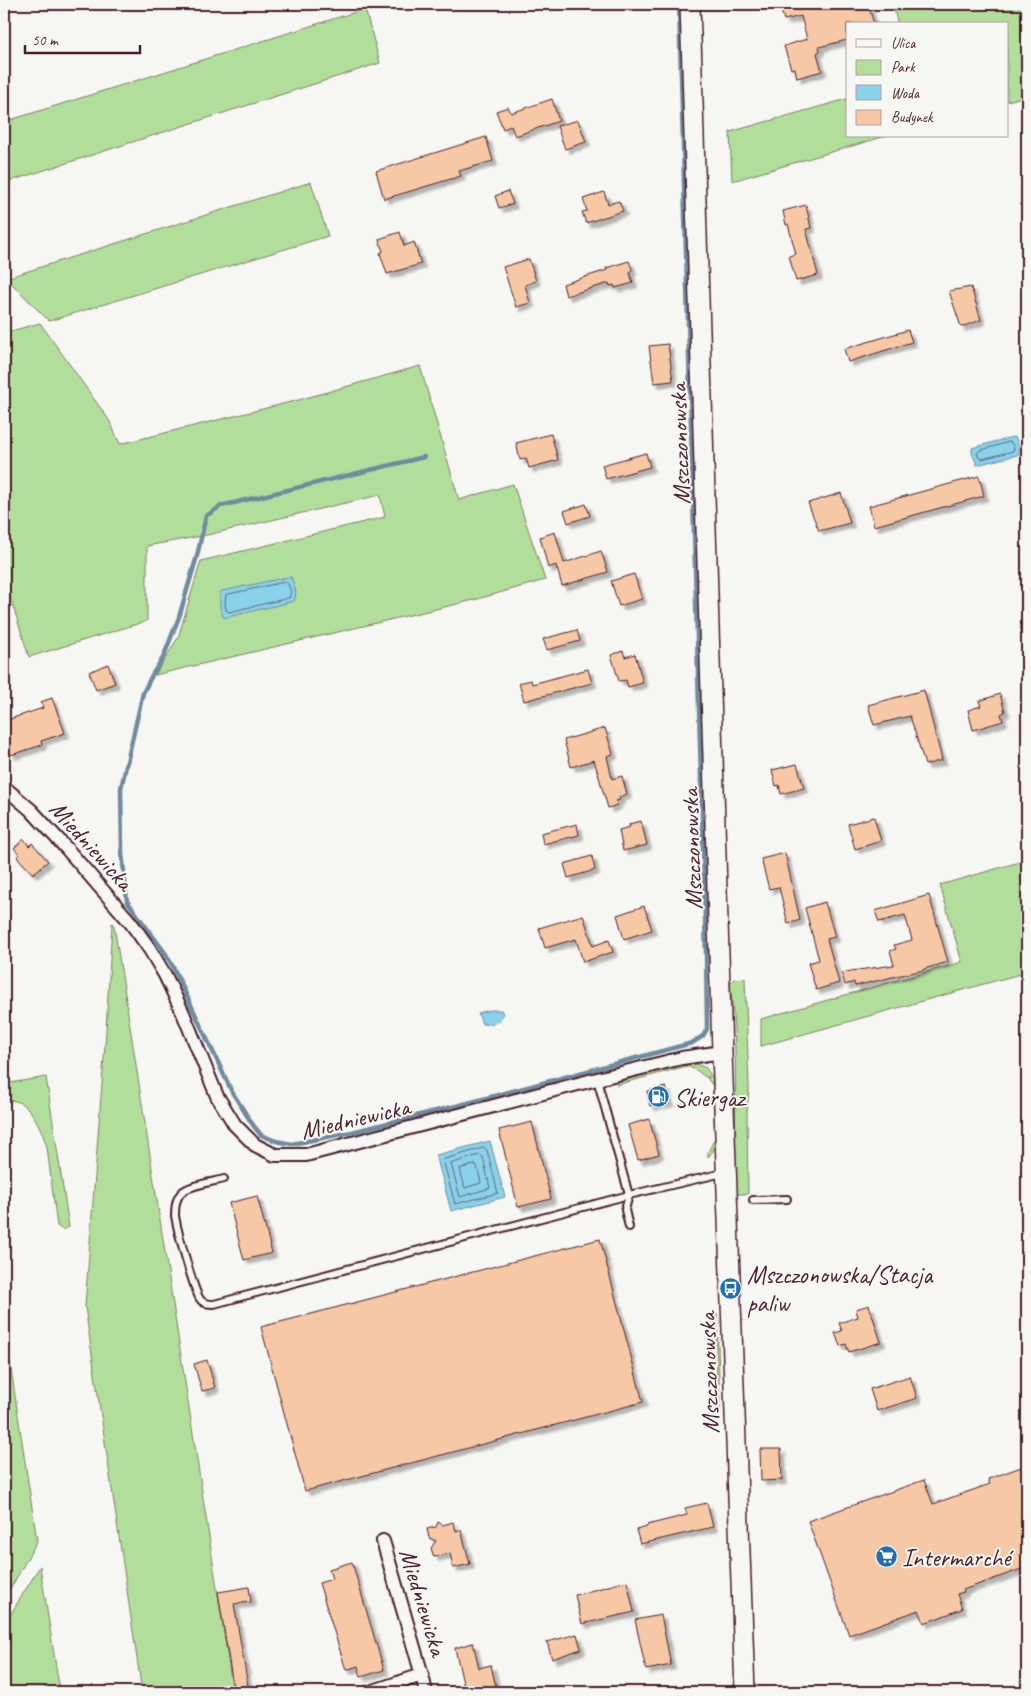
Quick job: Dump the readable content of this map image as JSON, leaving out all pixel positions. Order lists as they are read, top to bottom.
{
  "streets": {
    "main road": ["Mszczonowska"],
    "street": ["Miedniewicka"]
  },
  "crossings": [
    ["Mszczonowska", "Miedniewicka"]
  ],
  "places": {
    "fuel station": ["Skiergaz"],
    "bus stop": ["Mszczonowska/Stacja paliw"],
    "supermarket": ["Intermarché"]
  },
  "legend": [
    "Ulica",
    "Park",
    "Woda",
    "Budynek"
  ],
  "scale_bar": "50 m"
}
